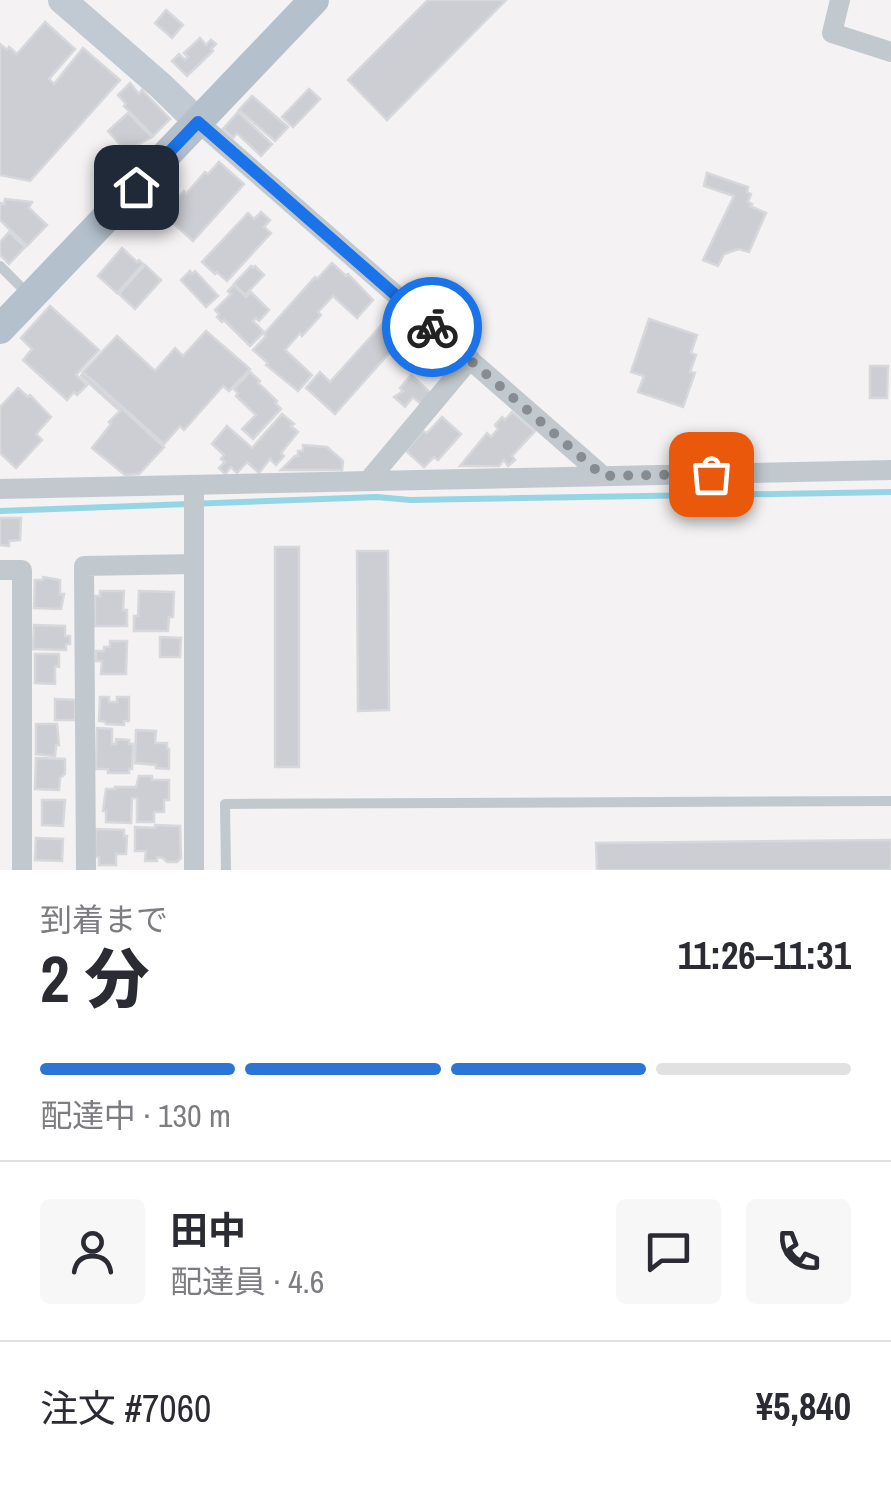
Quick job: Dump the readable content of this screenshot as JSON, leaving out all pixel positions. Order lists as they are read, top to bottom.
{
  "page": {
    "heading": ["2 分", "到着まで", "11:26–11:31"],
    "panel": [
      "田中",
      "配達員 · 4.6",
      "注文 #7060",
      "¥5,840"
    ],
    "bar": "配達中 · 130 m"
  }
}
